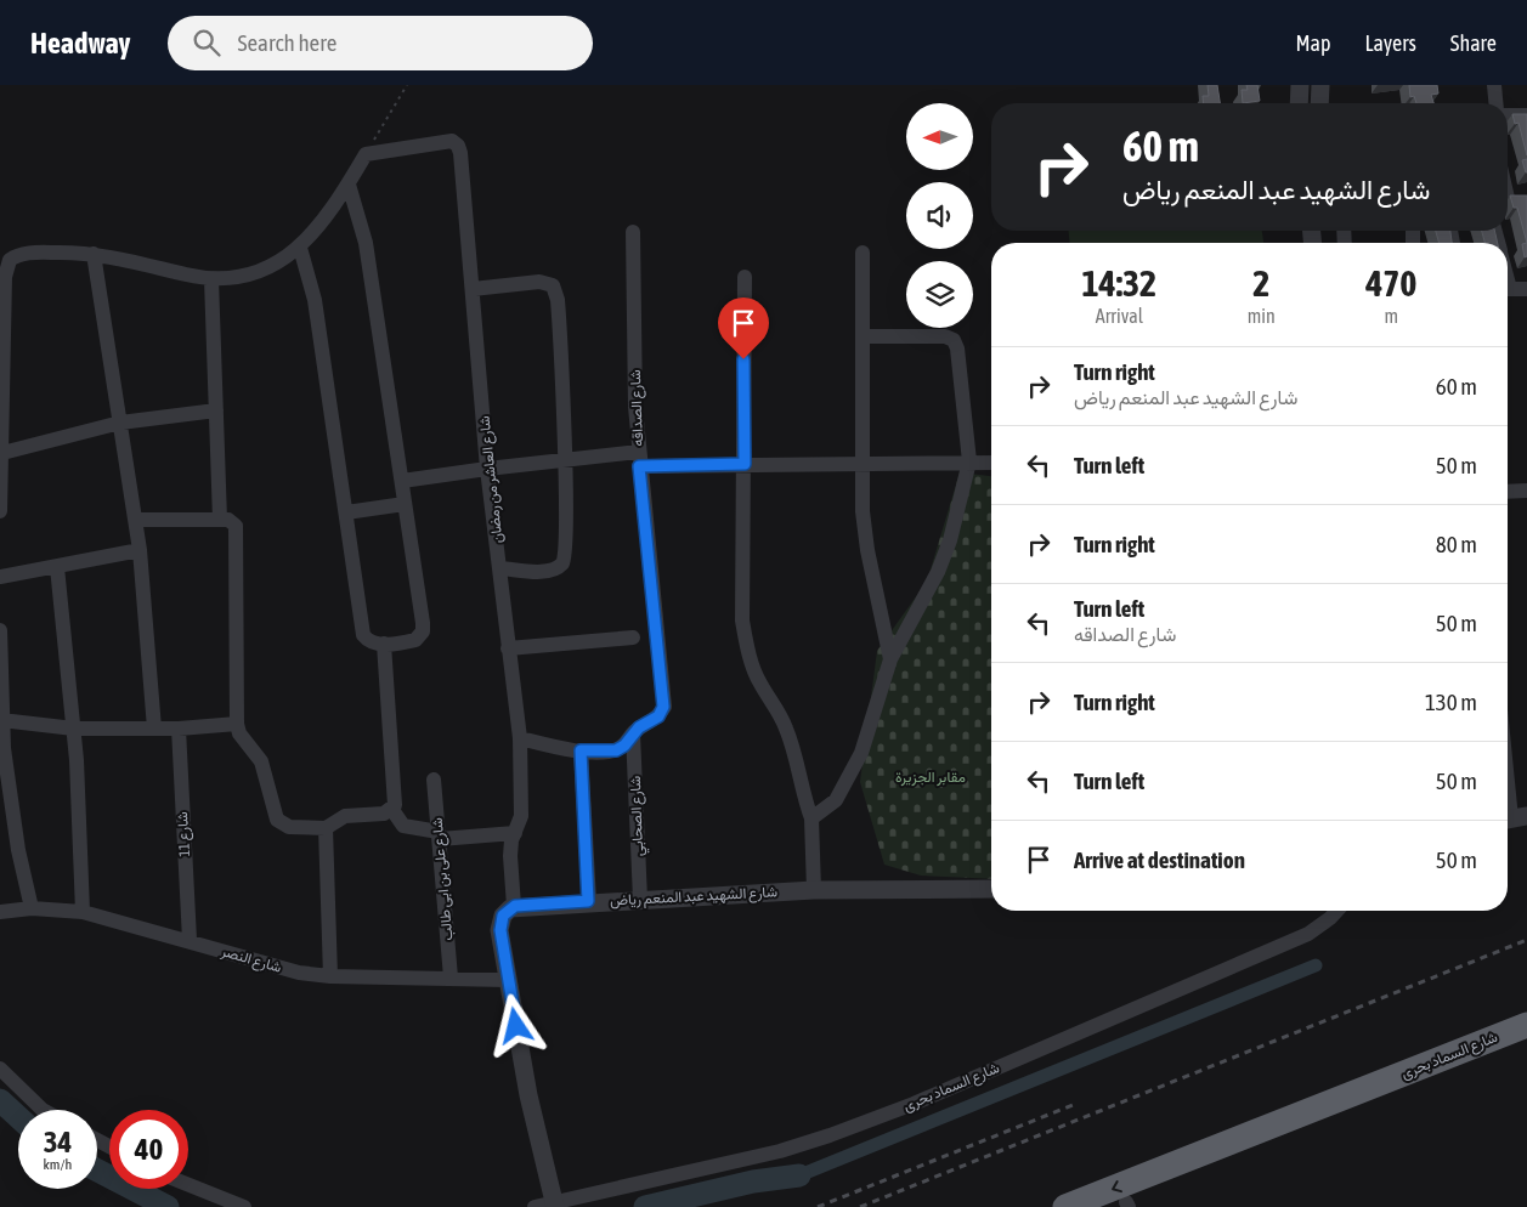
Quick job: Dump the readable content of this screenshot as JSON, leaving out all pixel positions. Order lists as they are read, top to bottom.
{
  "streets": {
    "highway": ["شارع السماد بحرى"],
    "street": [
      "شارع الصداقه",
      "شارع العاشر من رمضان",
      "شارع الصحابي",
      "شارع 11",
      "شارع على بن ابى طالب",
      "شارع الشهيد عبد المنعم رياض",
      "شارع النصر"
    ]
  },
  "crossings": [
    ["شارع الصداقه", "شارع الصحابي"],
    ["شارع العاشر من رمضان", "شارع الشهيد عبد المنعم رياض"],
    ["شارع الصحابي", "شارع الشهيد عبد المنعم رياض"],
    ["شارع 11", "شارع النصر"],
    ["شارع على بن ابى طالب", "شارع النصر"]
  ],
  "parks": ["مقابر الجزيرة"],
  "north": "left",
  "page": {
    "header": "Headway",
    "search": "Search here",
    "nav": ["Map", "Layers", "Share"],
    "turn": ["60 m", "شارع الشهيد عبد المنعم رياض"],
    "eta": [
      "14:32",
      "Arrival",
      "2",
      "min",
      "470",
      "m"
    ],
    "list": [
      {
        "name": "Turn right",
        "note": "شارع الشهيد عبد المنعم رياض",
        "value": "60 m"
      },
      {
        "name": "Turn left",
        "value": "50 m"
      },
      {
        "name": "Turn right",
        "value": "80 m"
      },
      {
        "name": "Turn left",
        "note": "شارع الصداقه",
        "value": "50 m"
      },
      {
        "name": "Turn right",
        "value": "130 m"
      },
      {
        "name": "Turn left",
        "value": "50 m"
      },
      {
        "name": "Arrive at destination",
        "value": "50 m"
      }
    ],
    "speed": "34 km/h",
    "limit": "40"
  }
}
